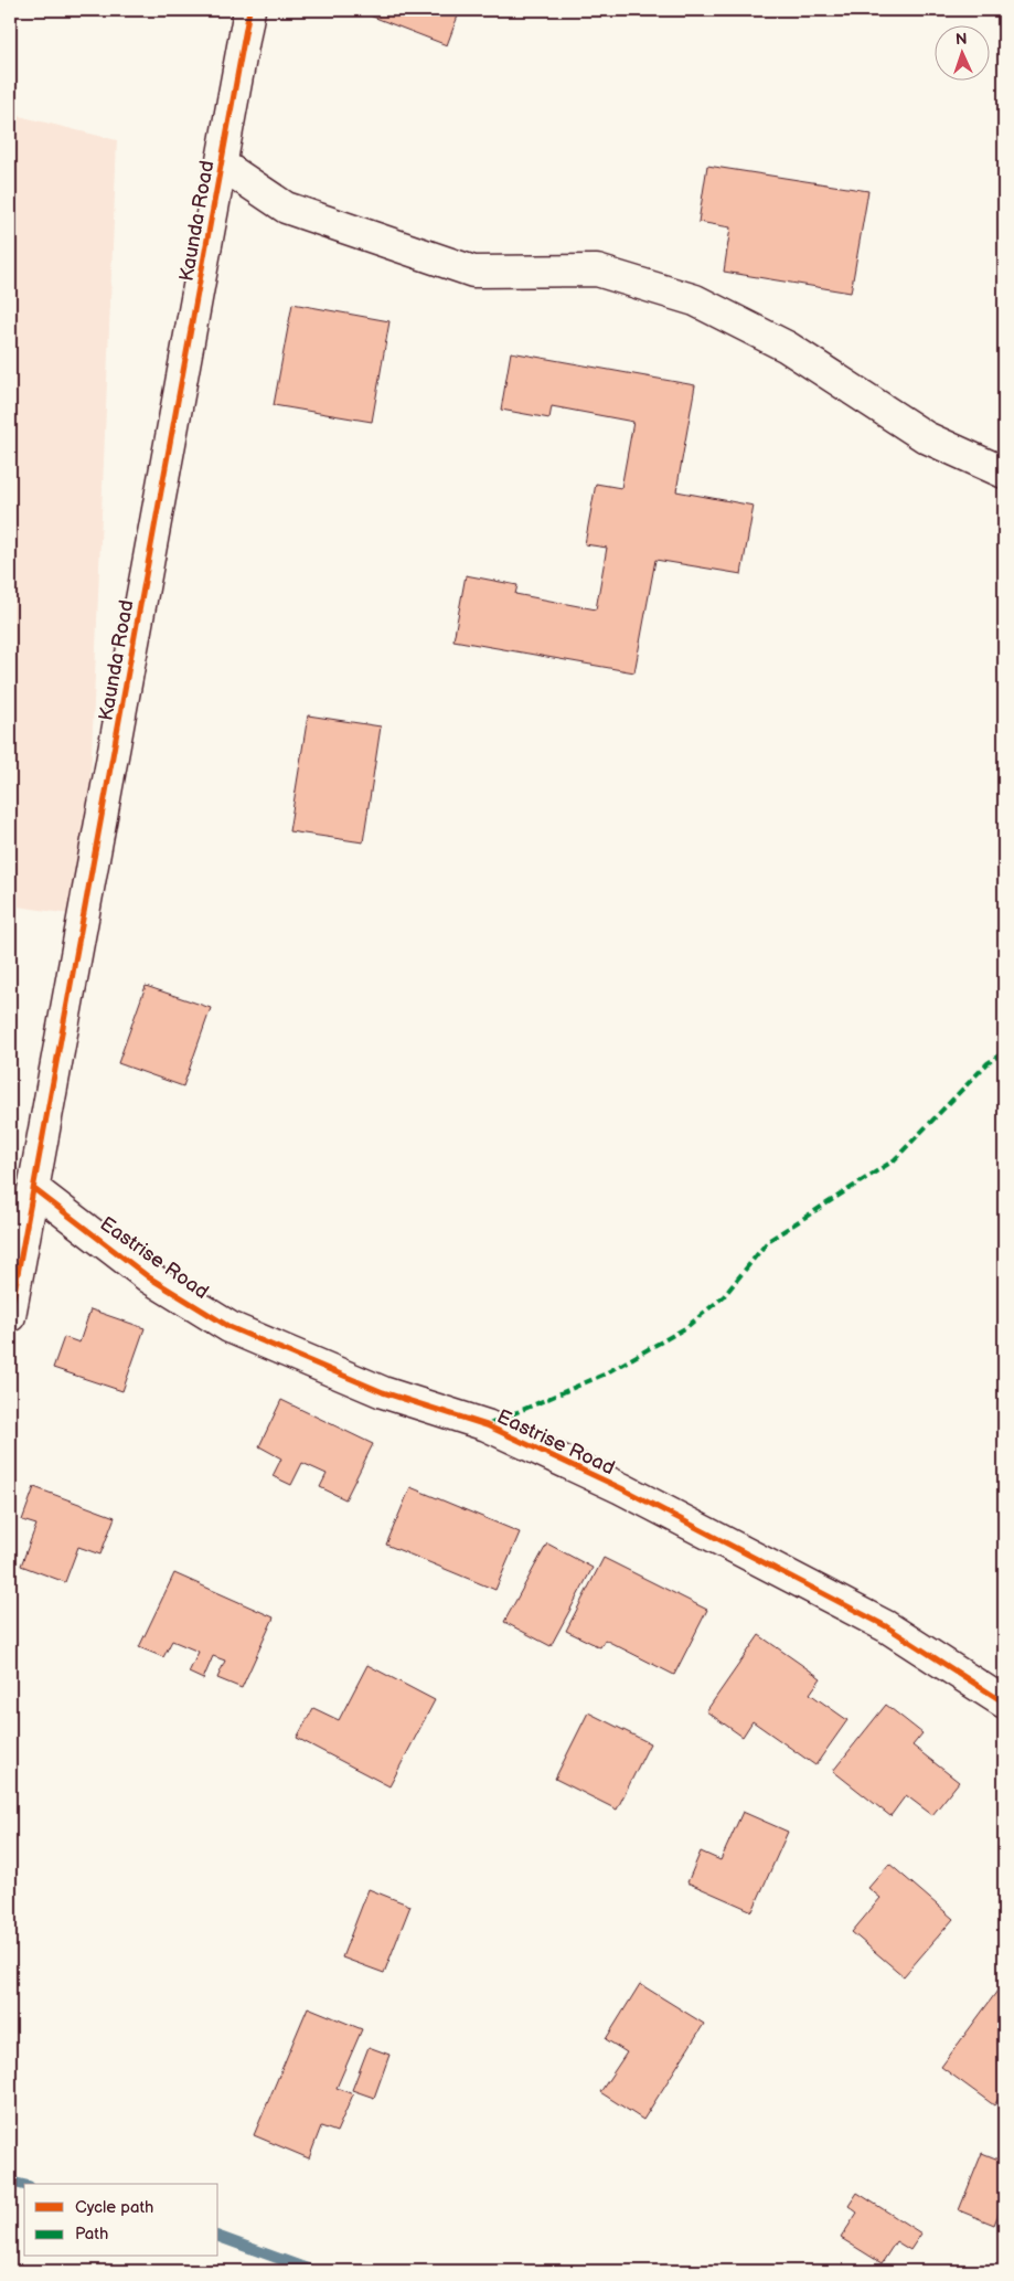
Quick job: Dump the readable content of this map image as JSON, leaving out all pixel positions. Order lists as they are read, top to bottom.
{
  "streets": {
    "street": ["Kaunda Road", "Eastrise Road"]
  },
  "crossings": [
    ["Kaunda Road", "Eastrise Road"]
  ],
  "legend": ["Cycle path", "Path"],
  "north": "top"
}
